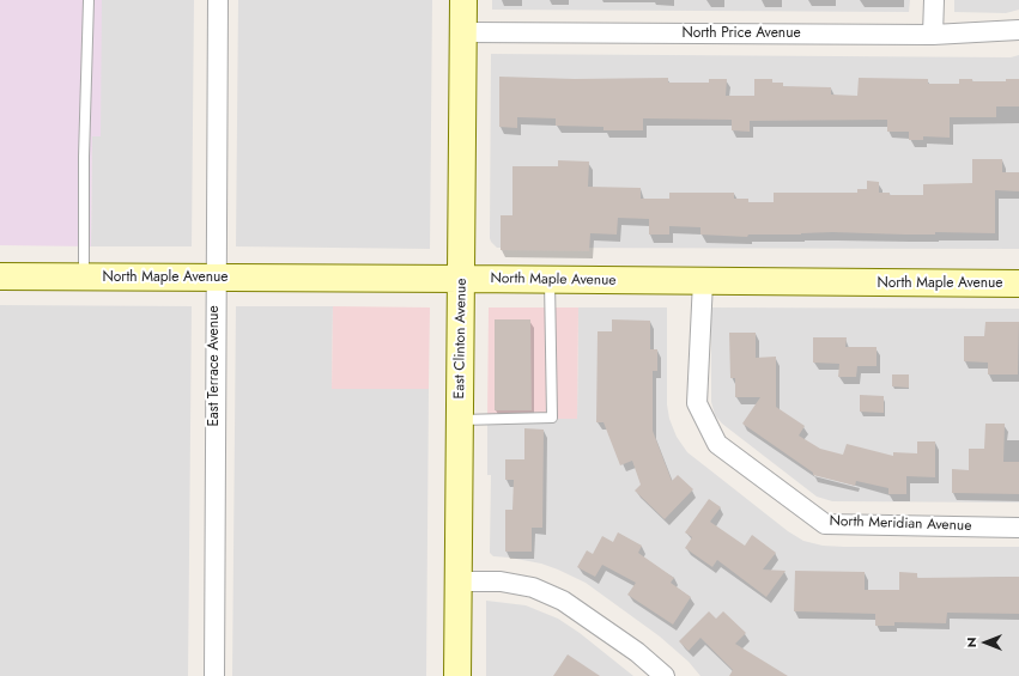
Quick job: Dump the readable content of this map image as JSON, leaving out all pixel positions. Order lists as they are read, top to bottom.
{
  "streets": {
    "street": [
      "North Price Avenue",
      "North Maple Avenue",
      "East Clinton Avenue",
      "East Terrace Avenue",
      "North Meridian Avenue"
    ]
  },
  "crossings": [
    ["North Price Avenue", "East Clinton Avenue"],
    ["North Maple Avenue", "East Clinton Avenue"],
    ["North Maple Avenue", "East Terrace Avenue"],
    ["North Maple Avenue", "North Meridian Avenue"]
  ],
  "north": "left"
}
